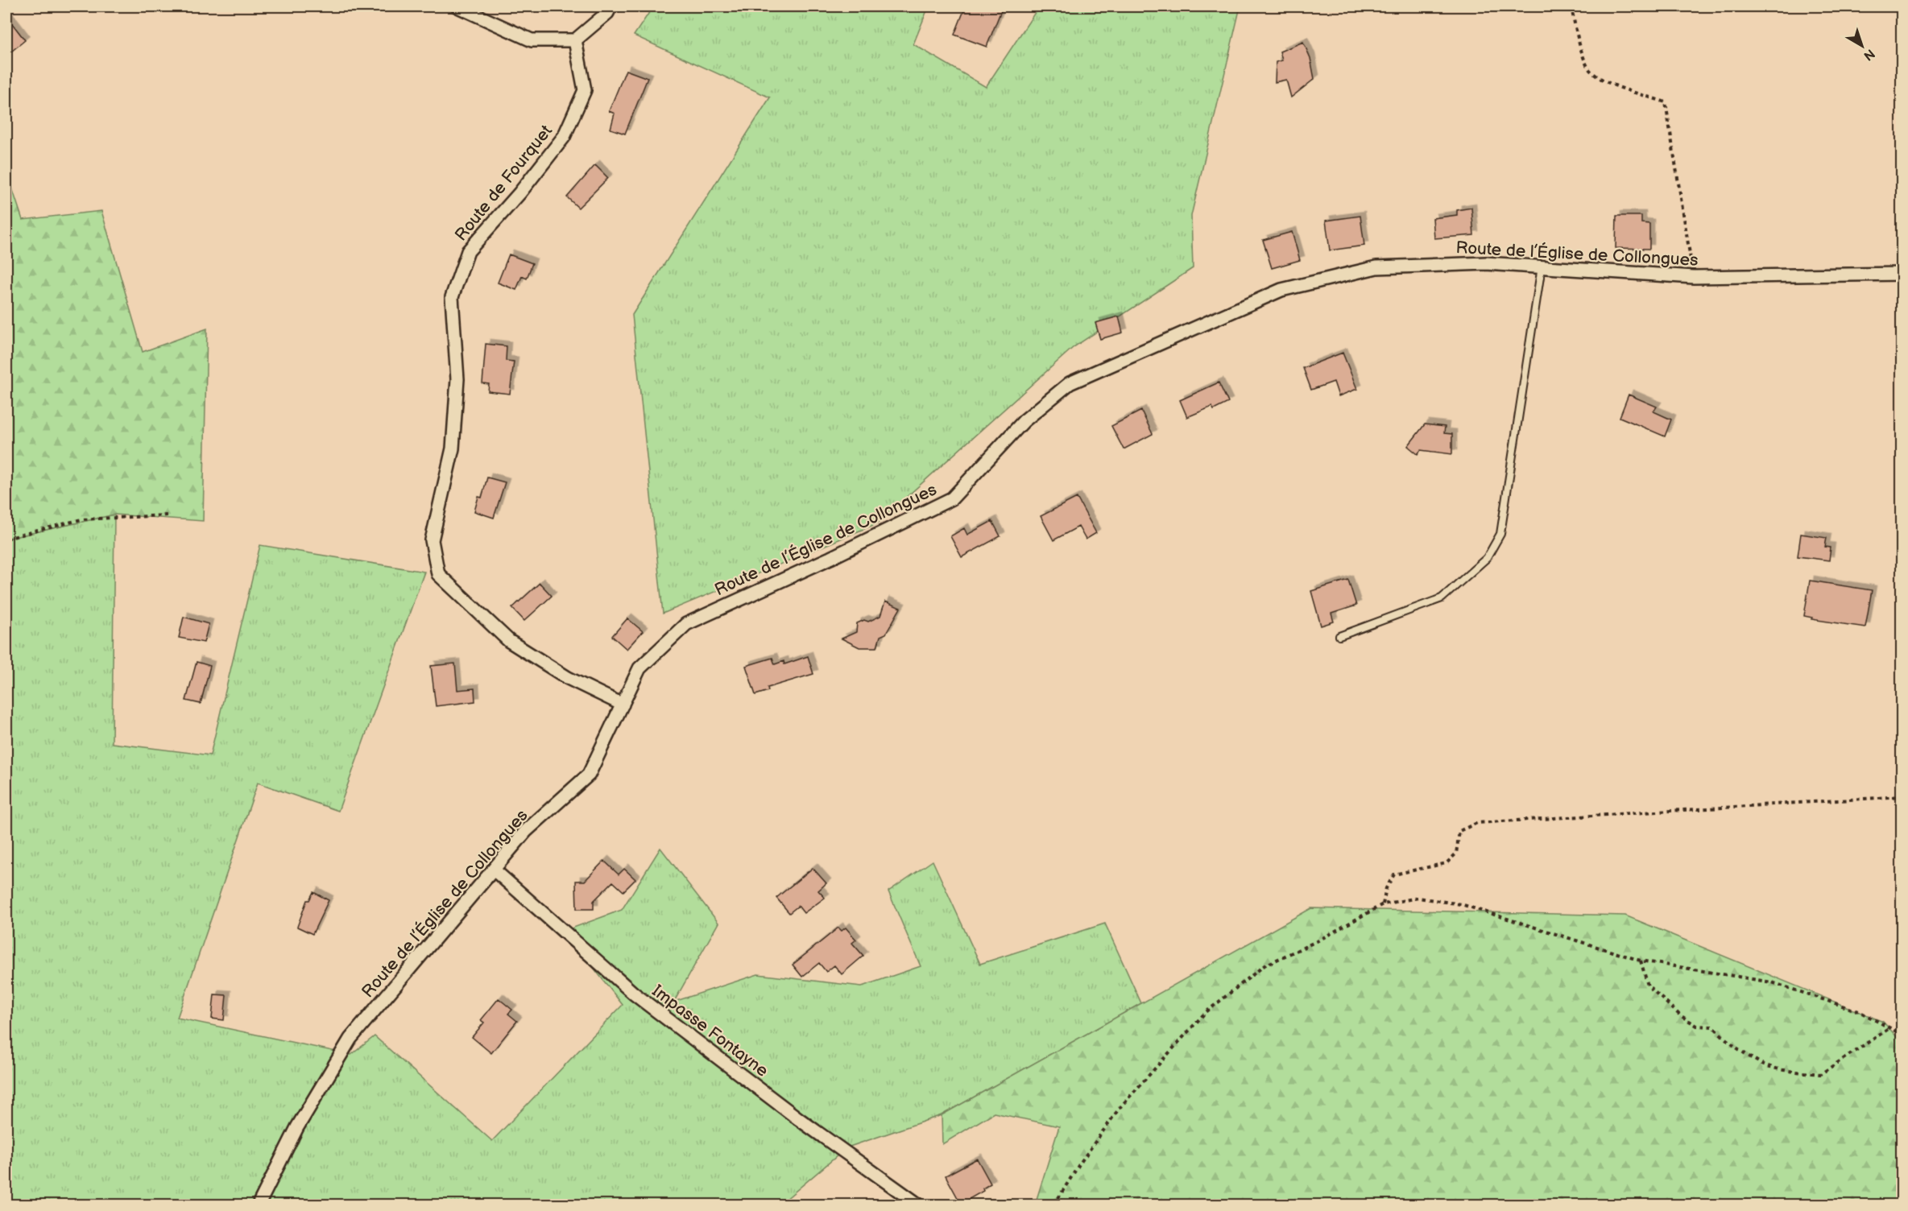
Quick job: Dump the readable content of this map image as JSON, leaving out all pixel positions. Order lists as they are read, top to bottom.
{
  "streets": {
    "street": ["Route de Fourquet", "Route de l’Église de Collongues", "Impasse Fontayne"]
  },
  "crossings": [
    ["Route de Fourquet", "Route de l’Église de Collongues"],
    ["Route de l’Église de Collongues", "Impasse Fontayne"]
  ],
  "north": "bottom right"
}
